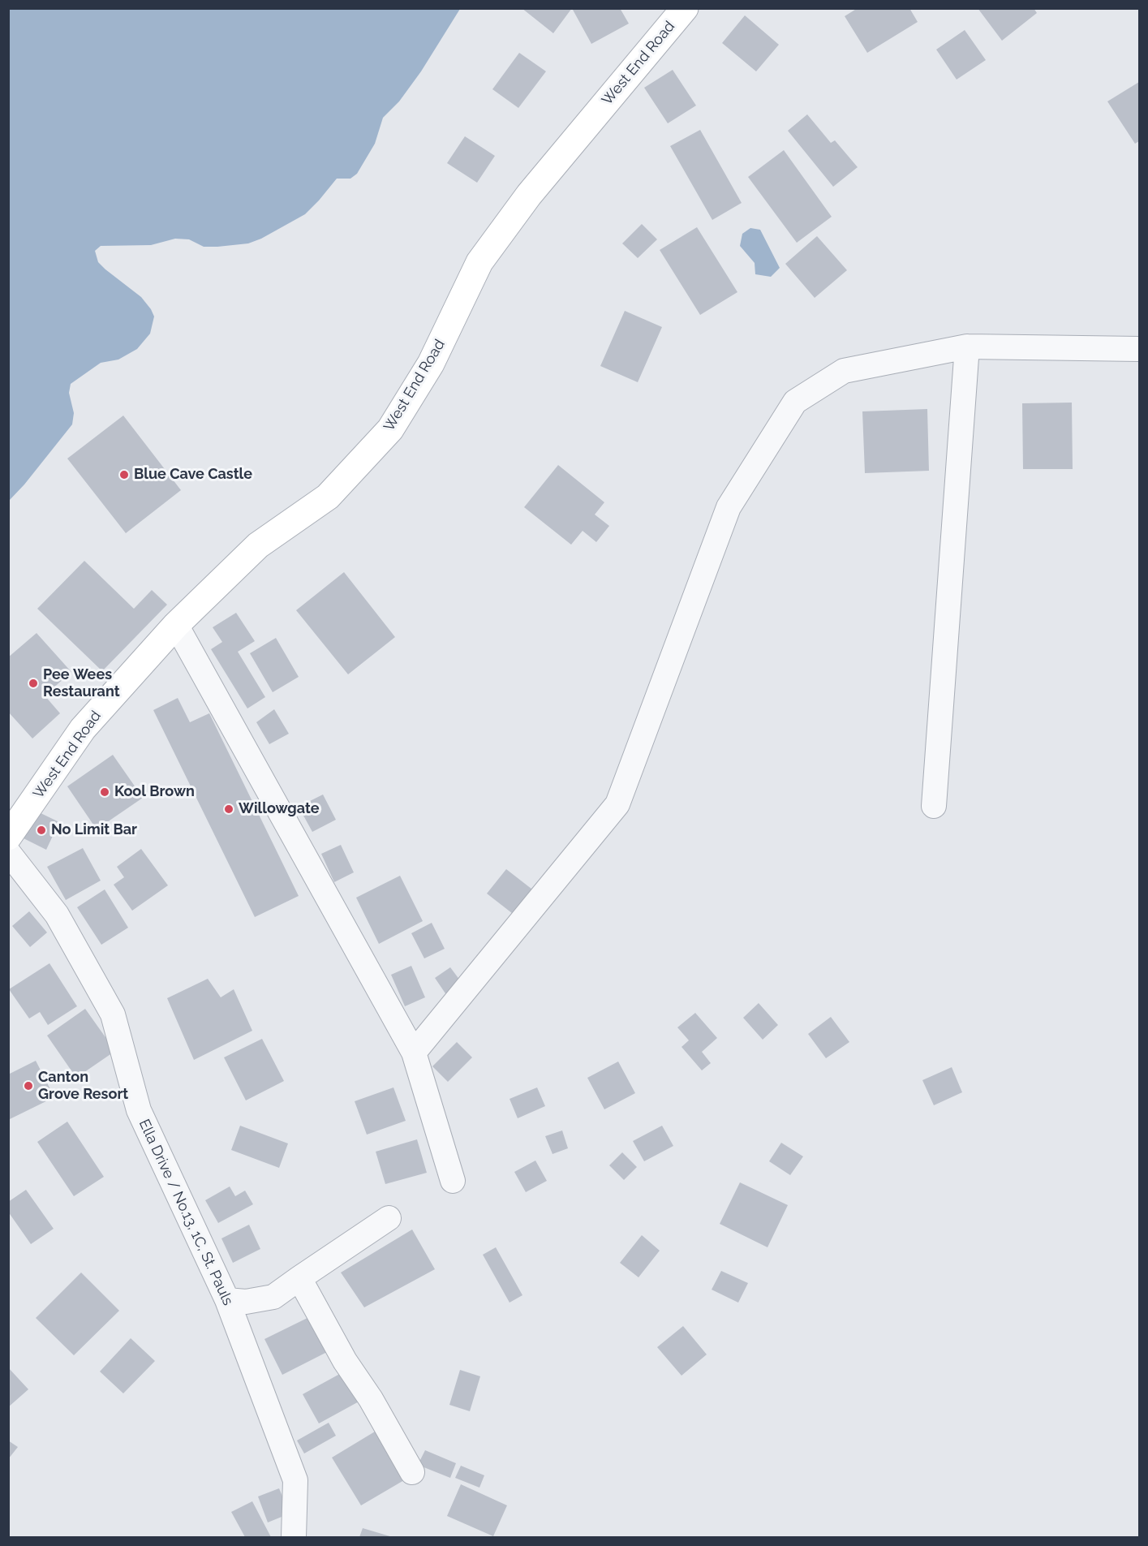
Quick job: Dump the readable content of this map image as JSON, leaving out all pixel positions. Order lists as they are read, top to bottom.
{
  "streets": {
    "main road": ["West End Road"],
    "street": ["Ella Drive / No.13, 1C, St. Pauls"]
  },
  "places": [
    "Blue Cave Castle",
    "Pee Wees Restaurant",
    "Kool Brown",
    "Willowgate",
    "No Limit Bar",
    "Canton Grove Resort"
  ]
}
